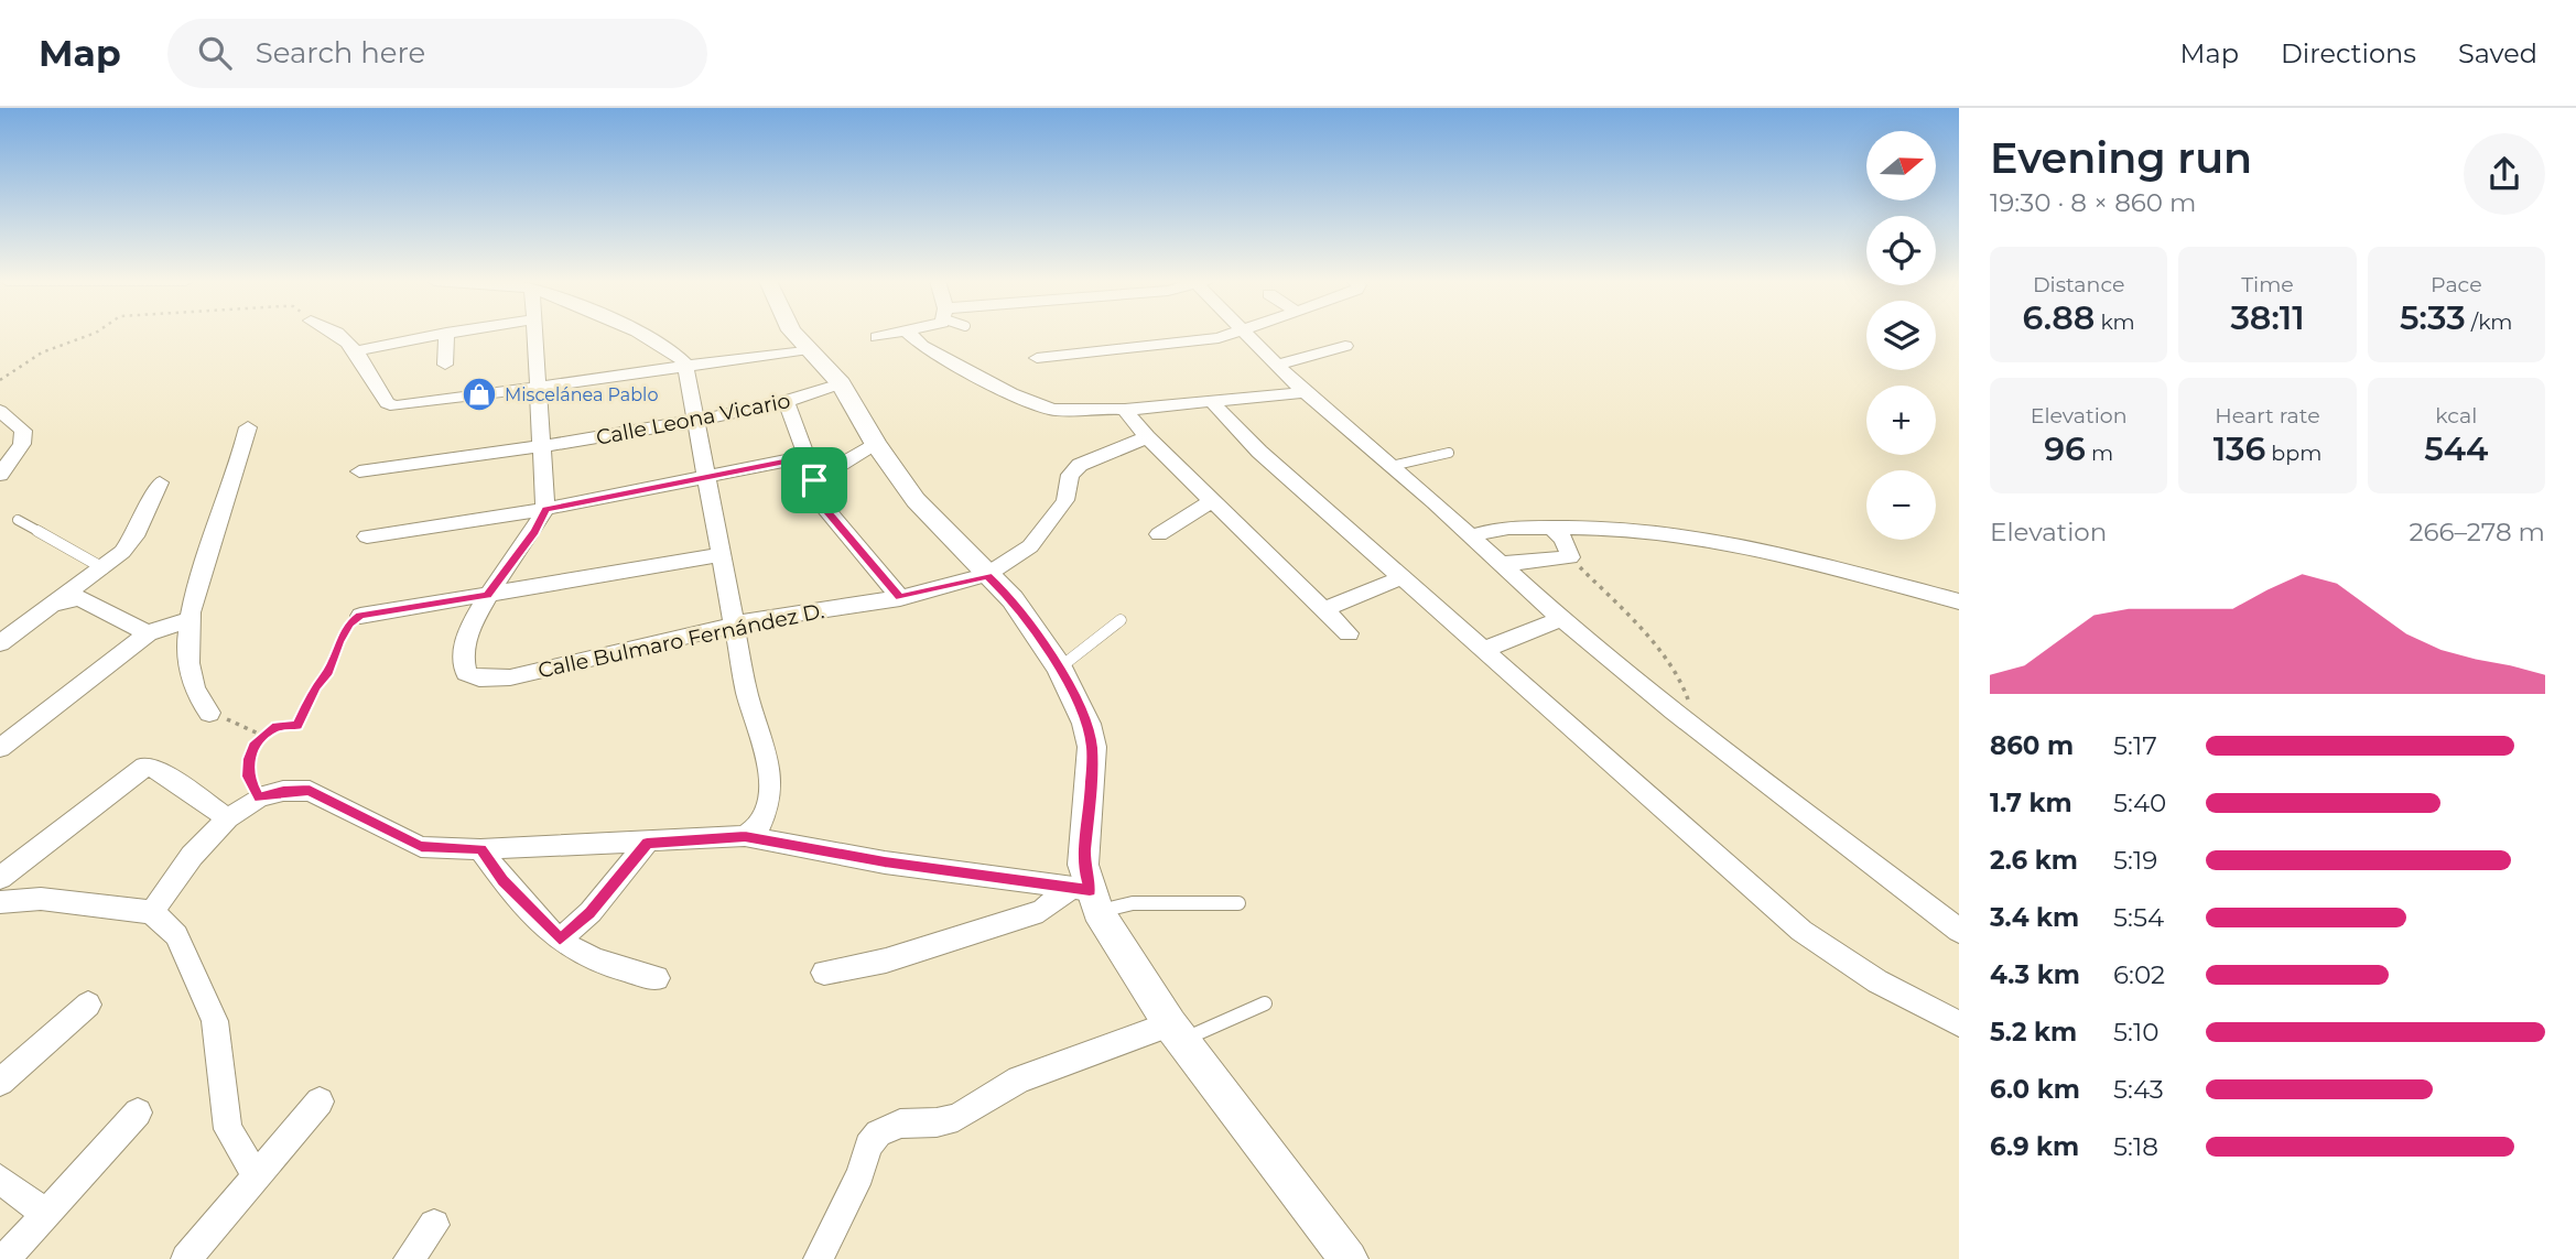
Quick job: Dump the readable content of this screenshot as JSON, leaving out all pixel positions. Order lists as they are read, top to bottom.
{
  "streets": {
    "street": ["Calle Leona Vicario", "Calle Bulmaro Fernández D."]
  },
  "places": {
    "shop": ["Miscelánea Pablo"]
  },
  "north": "right",
  "page": {
    "header": "Map",
    "search": "Search here",
    "nav": ["Map", "Directions", "Saved"],
    "heading": ["Evening run", "19:30 · 8 × 860 m"],
    "map_buttons": ["+", "−"],
    "stats": [
      ["Distance", "6.88 km"],
      ["Time", "38:11"],
      ["Pace", "5:33 /km"],
      ["Elevation", "96 m"],
      ["Heart rate", "136 bpm"],
      ["kcal", "544"]
    ],
    "chart": ["Elevation", "266–278 m"],
    "list": [
      {
        "name": "860 m",
        "note": "5:17"
      },
      {
        "name": "1.7 km",
        "note": "5:40"
      },
      {
        "name": "2.6 km",
        "note": "5:19"
      },
      {
        "name": "3.4 km",
        "note": "5:54"
      },
      {
        "name": "4.3 km",
        "note": "6:02"
      },
      {
        "name": "5.2 km",
        "note": "5:10"
      },
      {
        "name": "6.0 km",
        "note": "5:43"
      },
      {
        "name": "6.9 km",
        "note": "5:18"
      }
    ]
  }
}
